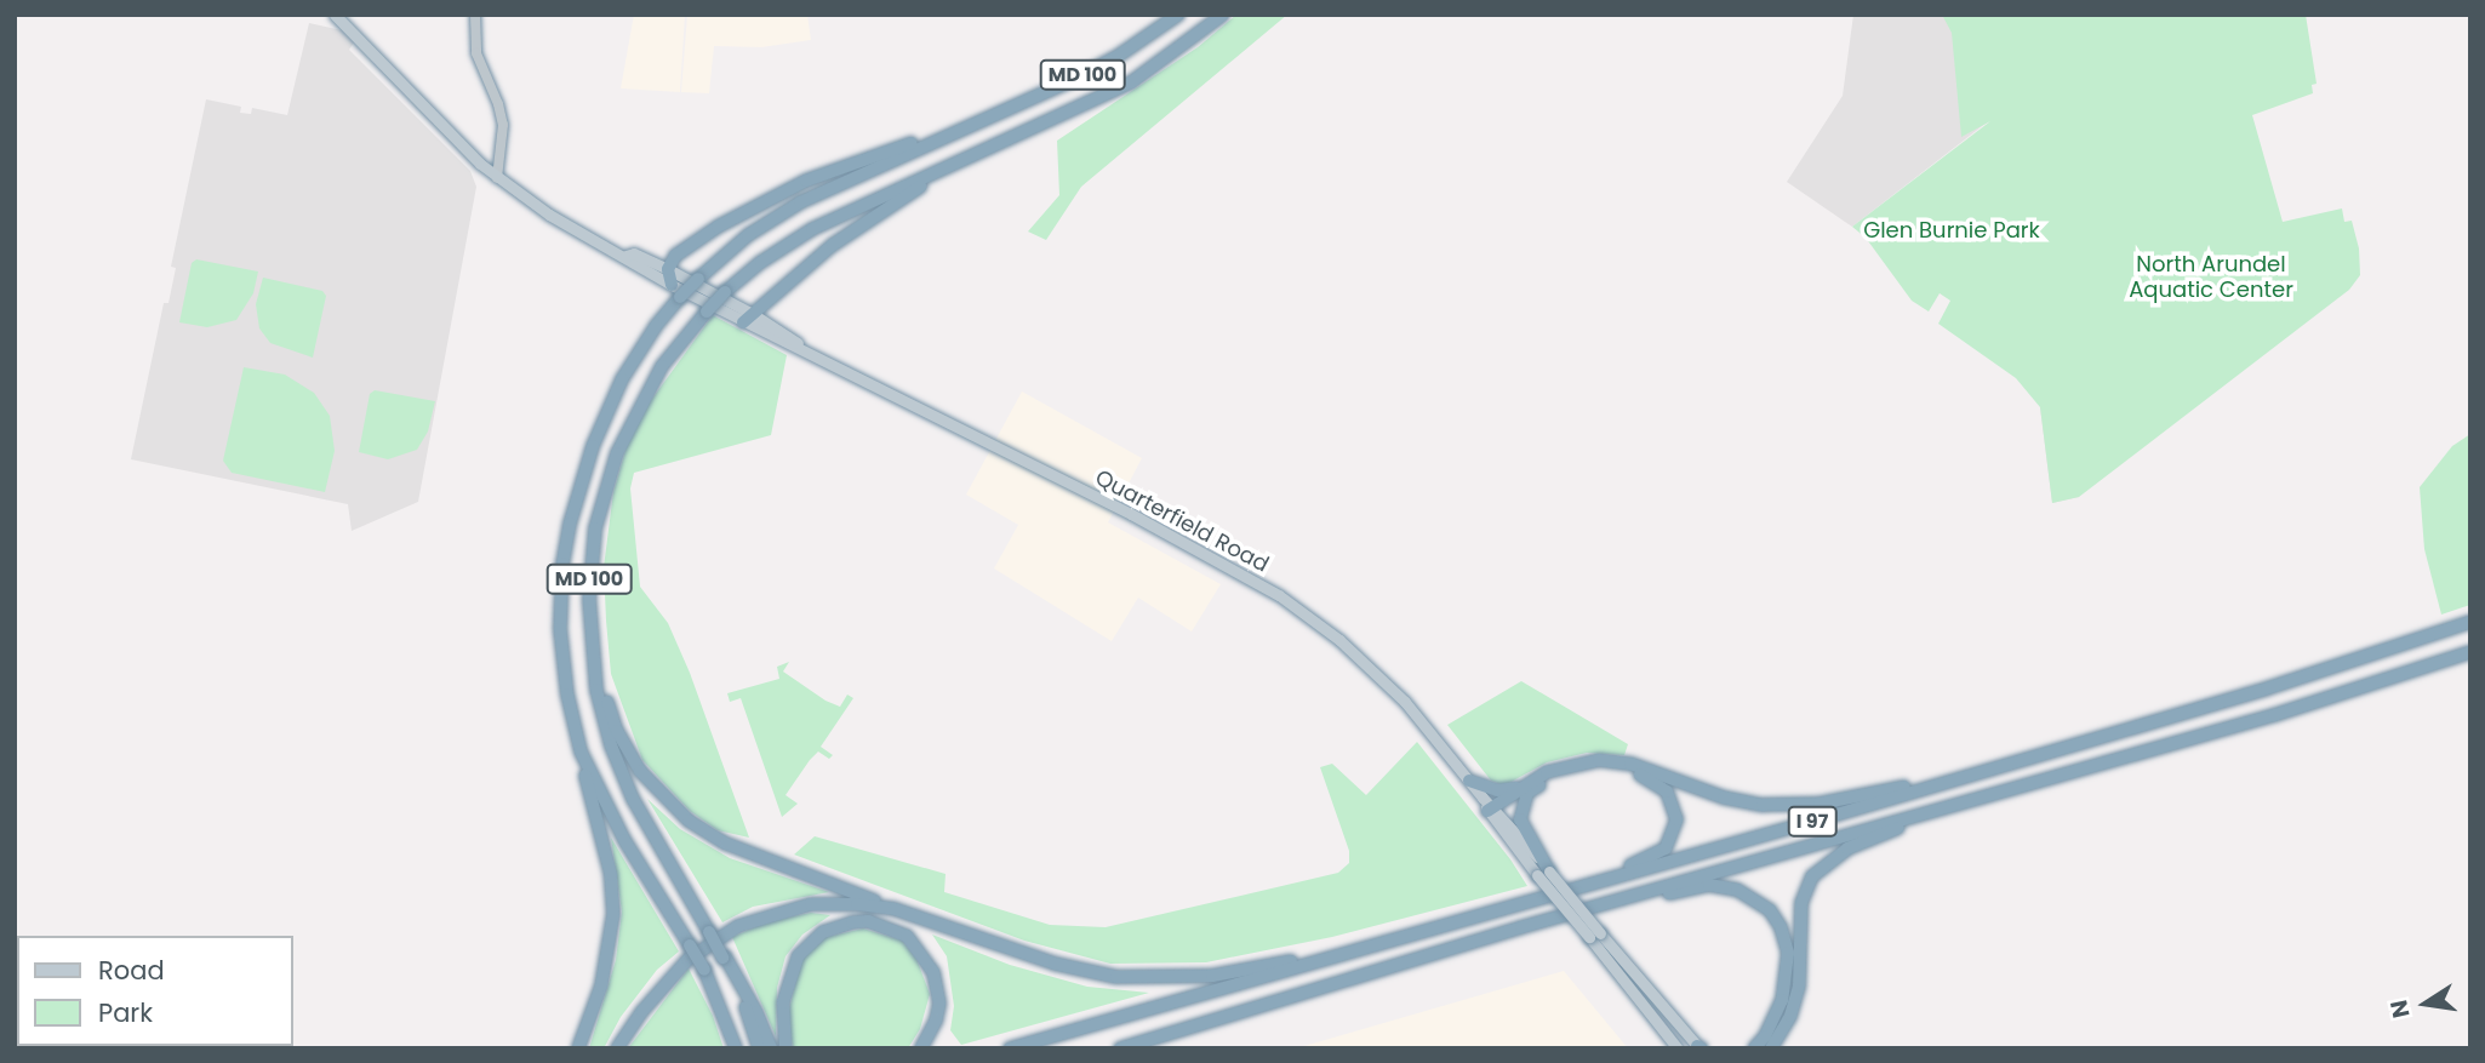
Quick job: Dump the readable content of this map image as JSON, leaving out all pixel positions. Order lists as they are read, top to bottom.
{
  "streets": {
    "highway": ["MD 100", "I 97"],
    "main road": ["Quarterfield Road"]
  },
  "parks": ["Glen Burnie Park", "North Arundel Aquatic Center"],
  "legend": ["Road", "Park"],
  "north": "left"
}
